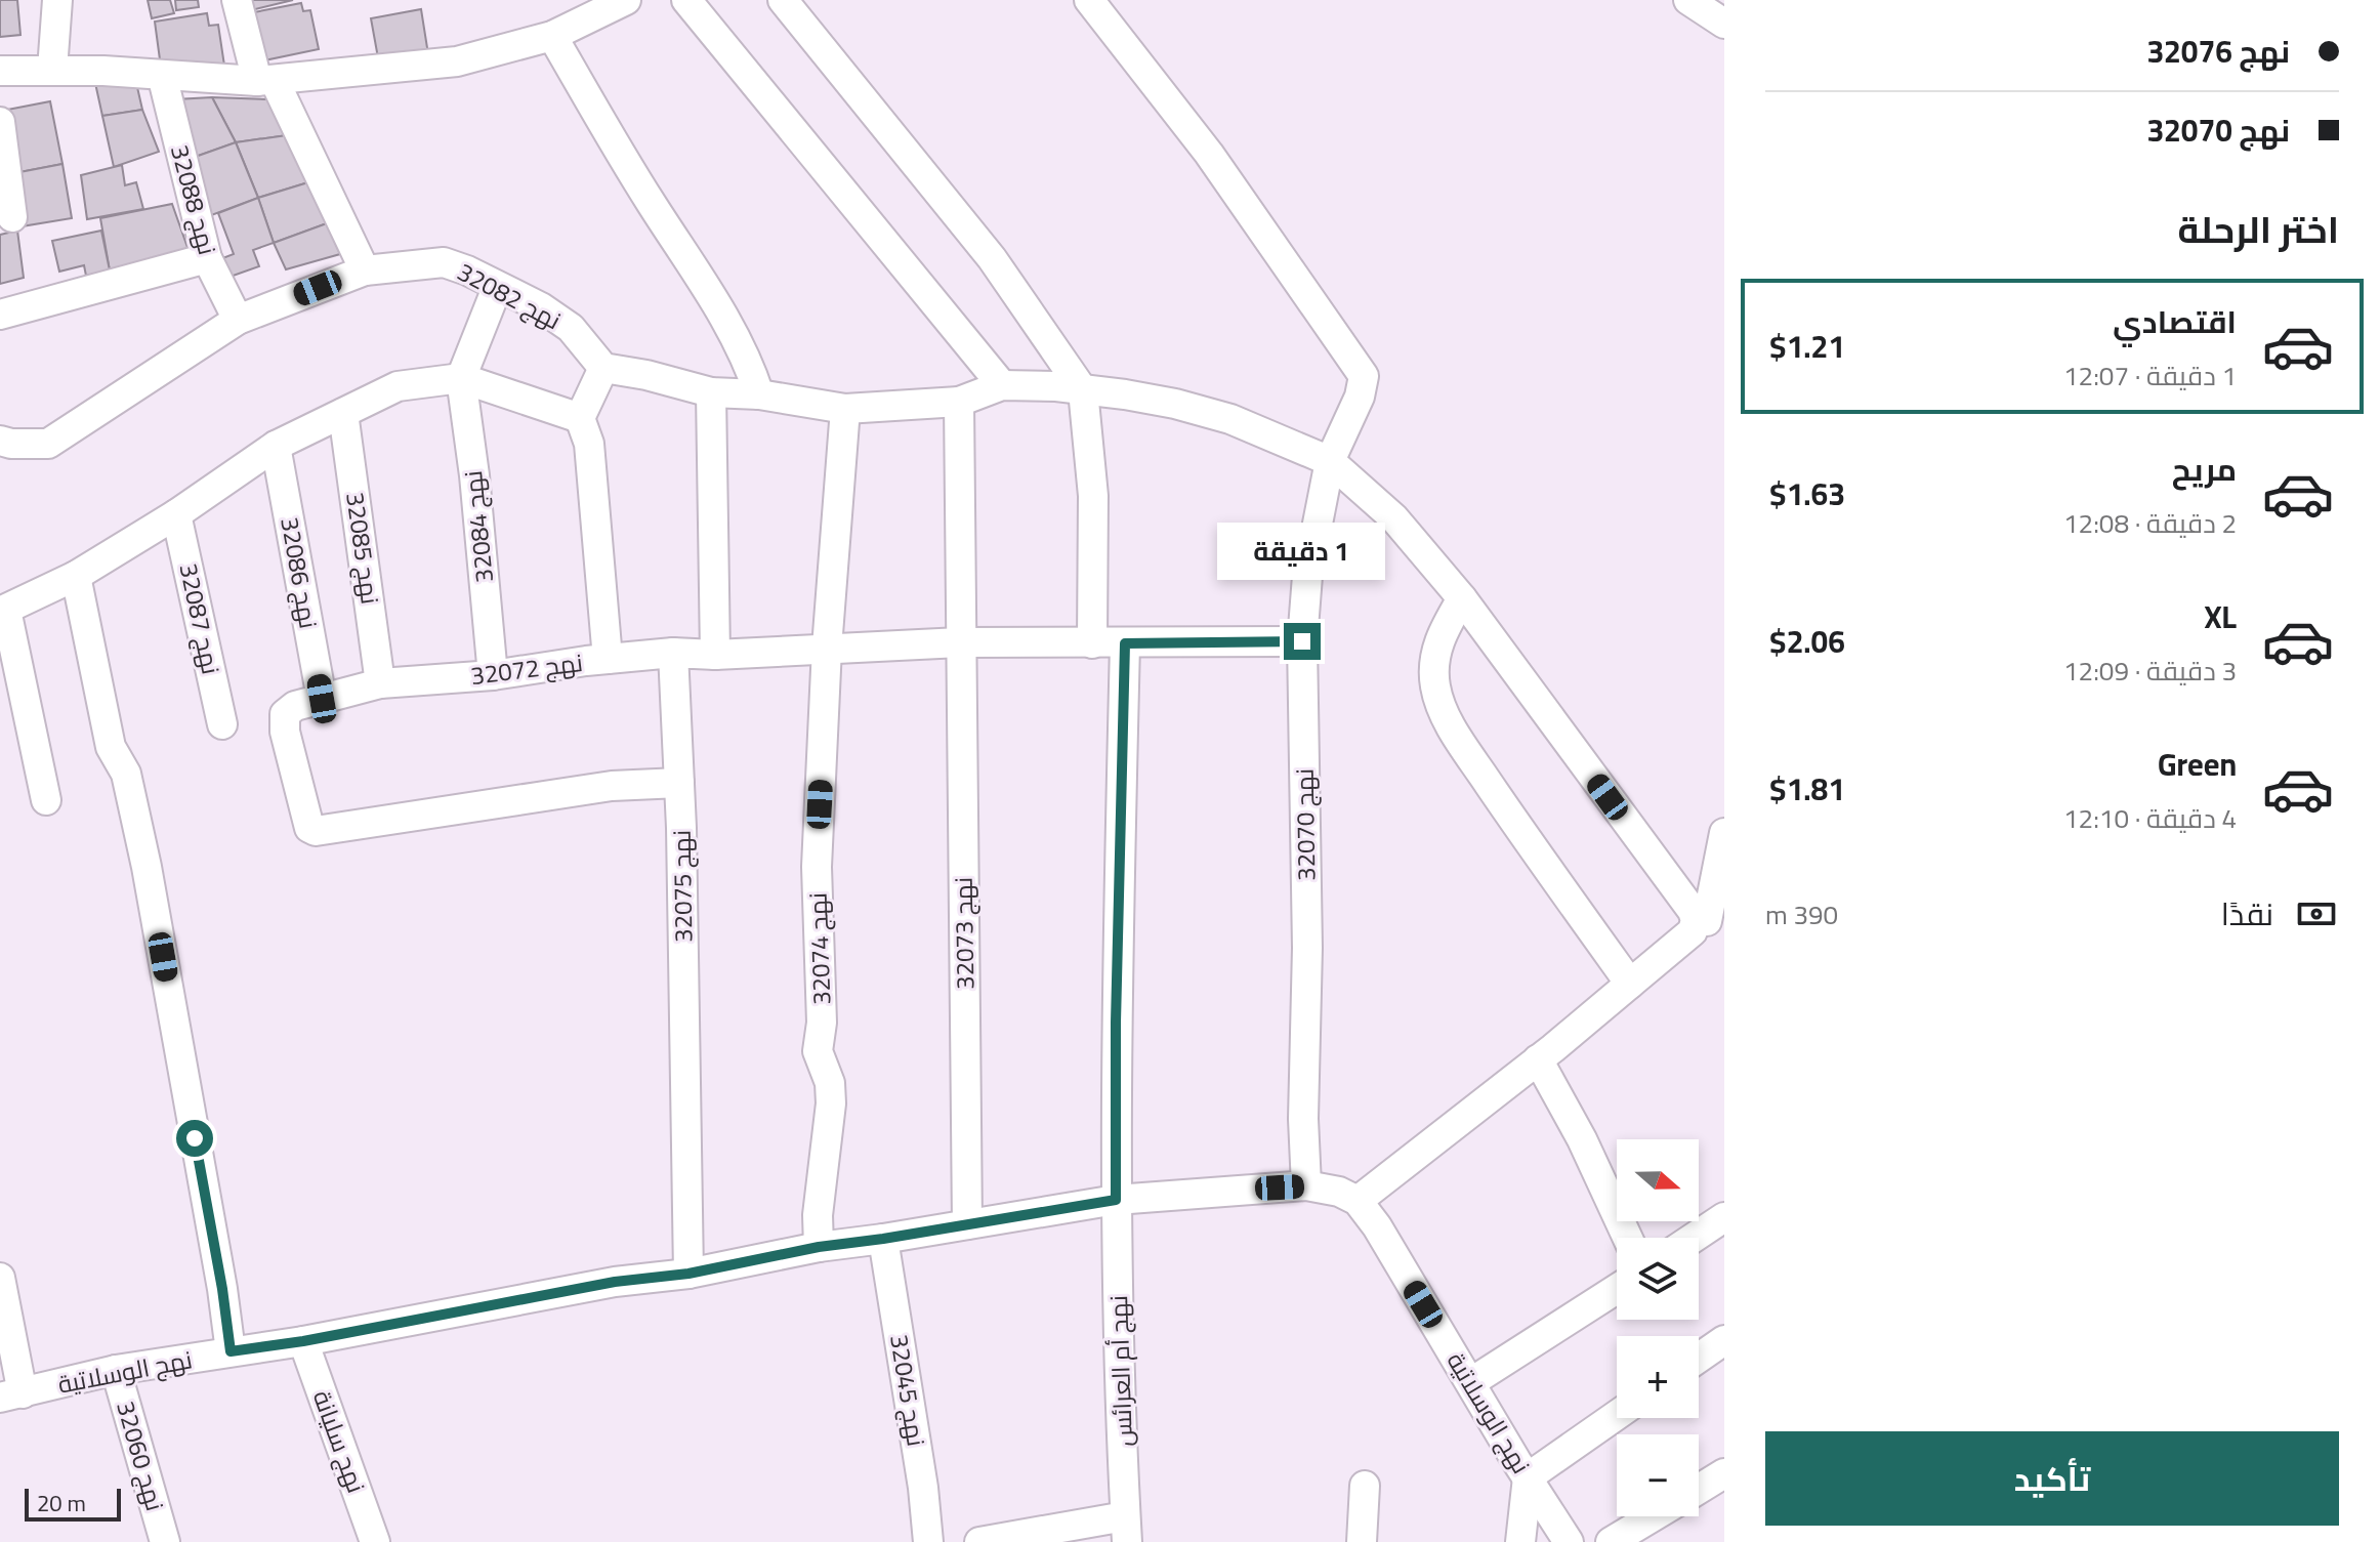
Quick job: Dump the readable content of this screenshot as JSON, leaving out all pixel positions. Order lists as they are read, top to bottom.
{
  "streets": {
    "street": [
      "نهج 32088",
      "نهج 32082",
      "نهج 32084",
      "نهج 32085",
      "نهج 32086",
      "نهج 32087",
      "نهج 32072",
      "نهج 32070",
      "نهج 32075",
      "نهج 32073",
      "نهج 32074",
      "نهج أم العرائس",
      "نهج الوسلاتية",
      "نهج 32045",
      "نهج سليانة",
      "نهج 32060"
    ]
  },
  "crossings": [
    ["نهج 32088", "نهج 32082"],
    ["نهج 32084", "نهج 32072"],
    ["نهج 32085", "نهج 32072"],
    ["نهج 32086", "نهج 32072"],
    ["نهج 32072", "نهج 32075"],
    ["نهج 32070", "نهج الوسلاتية"],
    ["نهج 32075", "نهج الوسلاتية"],
    ["نهج 32073", "نهج الوسلاتية"],
    ["نهج 32074", "نهج الوسلاتية"],
    ["نهج أم العرائس", "نهج الوسلاتية"],
    ["نهج الوسلاتية", "نهج 32045"],
    ["نهج الوسلاتية", "نهج سليانة"],
    ["نهج الوسلاتية", "نهج 32060"]
  ],
  "scale_bar": "20 m",
  "north": "right",
  "page": {
    "banner": ["نهج 32076", "نهج 32070"],
    "heading": "اختر الرحلة",
    "list": [
      {
        "name": "اقتصادي",
        "note": "1 دقيقة · 12:07",
        "value": "$1.21"
      },
      {
        "name": "مريح",
        "note": "2 دقيقة · 12:08",
        "value": "$1.63"
      },
      {
        "name": "XL",
        "note": "3 دقيقة · 12:09",
        "value": "$2.06"
      },
      {
        "name": "Green",
        "note": "4 دقيقة · 12:10",
        "value": "$1.81"
      }
    ],
    "bubble": "1 دقيقة",
    "pay": ["نقدًا", "390 m"],
    "map_buttons": ["+", "−"],
    "buttons": "تأكيد",
    "scale": "20 m"
  }
}
